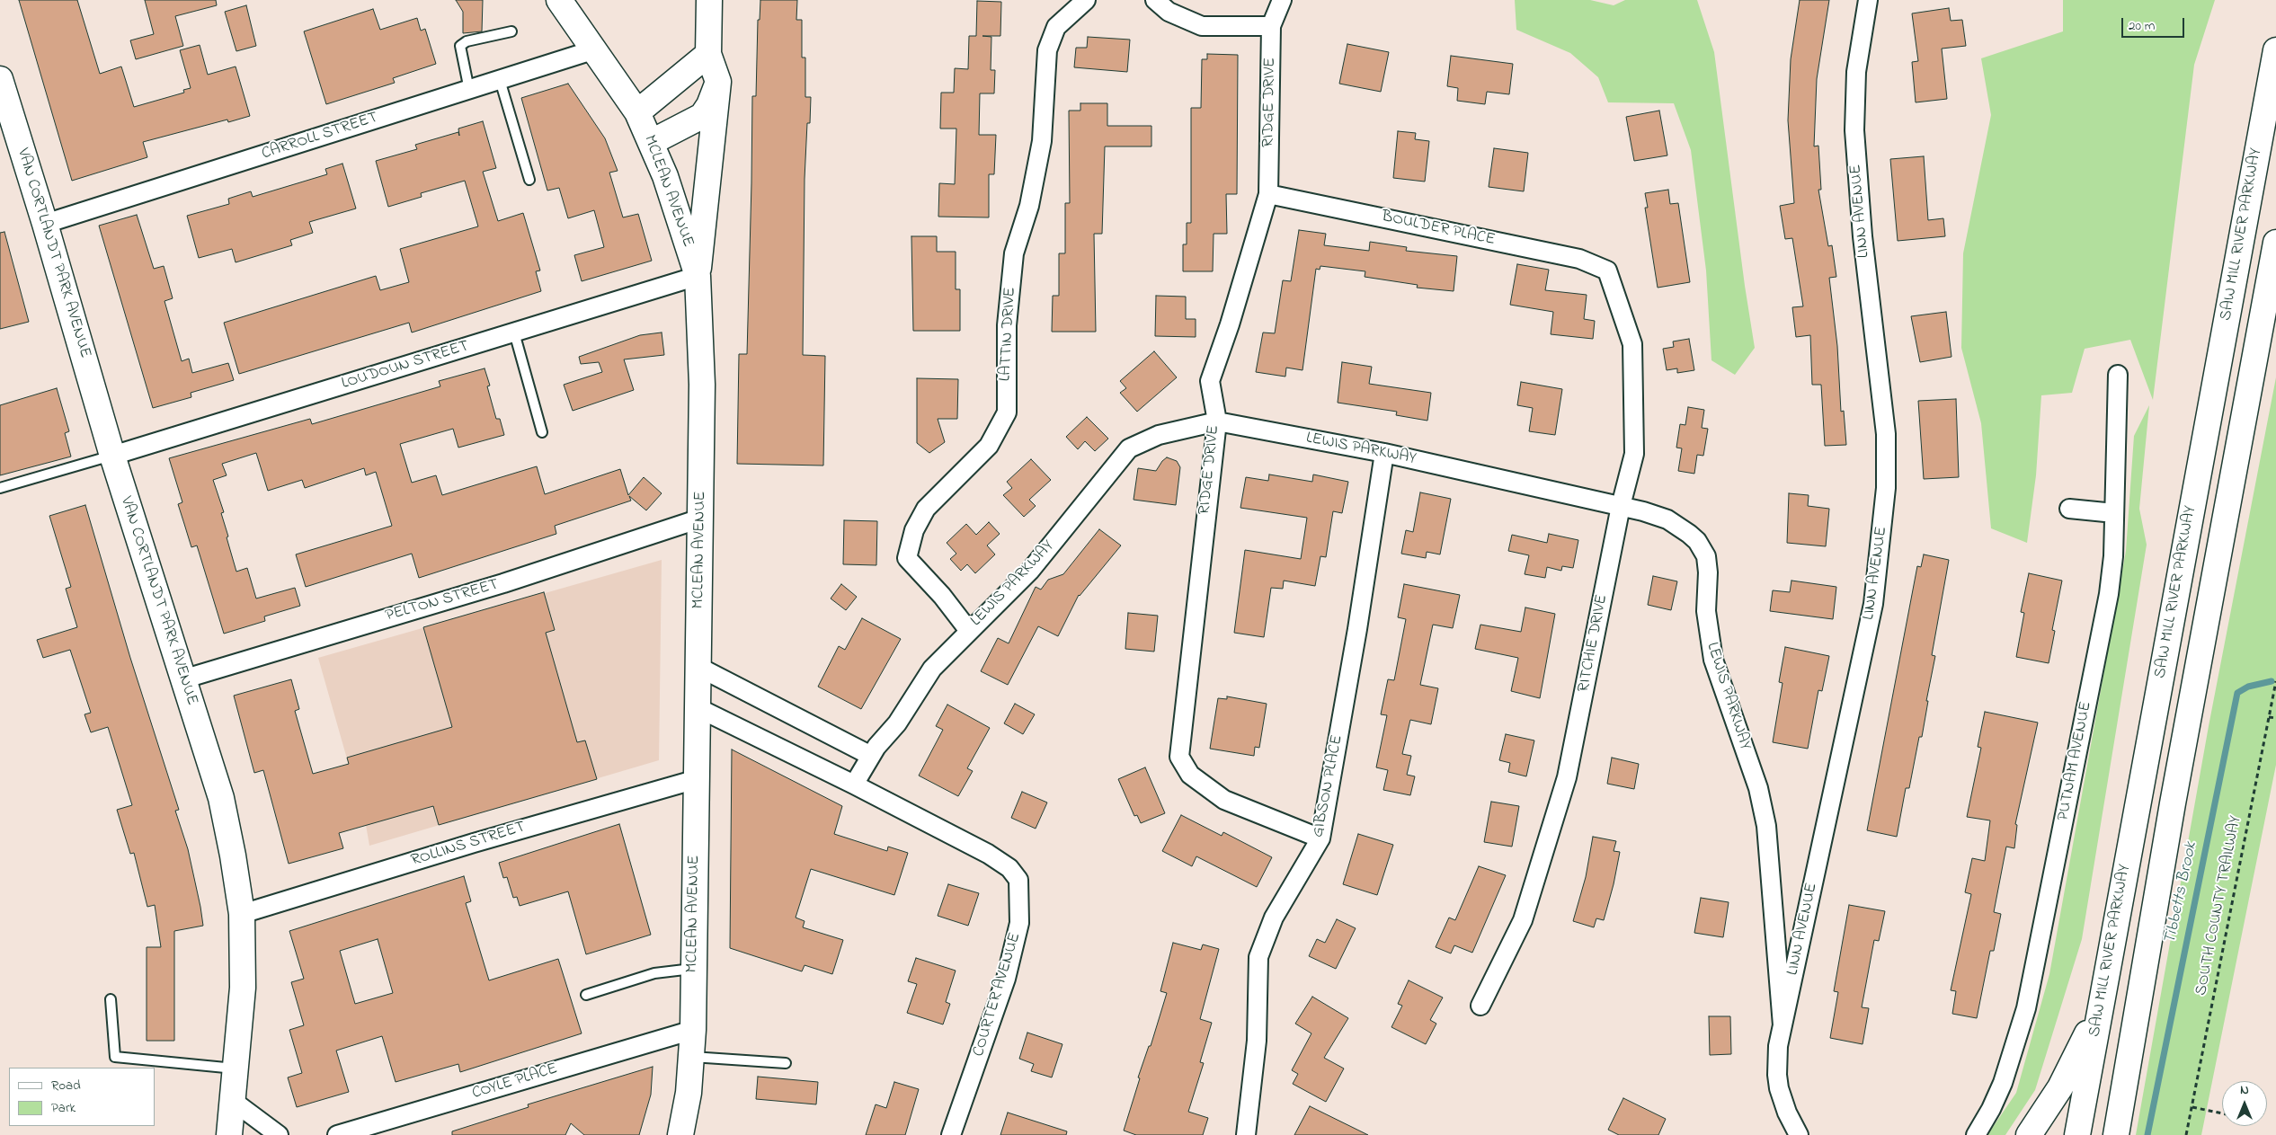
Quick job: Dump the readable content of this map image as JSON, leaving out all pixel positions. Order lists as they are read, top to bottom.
{
  "streets": {
    "main road": ["MCLEAN AVENUE", "SAW MILL RIVER PARKWAY", "VAN CORTLANDT PARK AVENUE"],
    "street": [
      "RIDGE DRIVE",
      "CARROLL STREET",
      "LINN AVENUE",
      "BOULDER PLACE",
      "LATTIN DRIVE",
      "LOUDOUN STREET",
      "LEWIS PARKWAY",
      "PELTON STREET",
      "RITCHIE DRIVE",
      "PUTNAM AVENUE",
      "GIBSON PLACE",
      "ROLLINS STREET",
      "COURTER AVENUE",
      "COYLE PLACE"
    ],
    "path": ["SOUTH COUNTY TRAILWAY"]
  },
  "crossings": [
    ["RIDGE DRIVE", "BOULDER PLACE"],
    ["RIDGE DRIVE", "LEWIS PARKWAY"],
    ["RIDGE DRIVE", "GIBSON PLACE"],
    ["CARROLL STREET", "MCLEAN AVENUE"],
    ["CARROLL STREET", "VAN CORTLANDT PARK AVENUE"],
    ["MCLEAN AVENUE", "LOUDOUN STREET"],
    ["MCLEAN AVENUE", "PELTON STREET"],
    ["MCLEAN AVENUE", "ROLLINS STREET"],
    ["MCLEAN AVENUE", "COYLE PLACE"],
    ["LINN AVENUE", "LEWIS PARKWAY"],
    ["BOULDER PLACE", "RITCHIE DRIVE"],
    ["VAN CORTLANDT PARK AVENUE", "LOUDOUN STREET"],
    ["VAN CORTLANDT PARK AVENUE", "PELTON STREET"],
    ["VAN CORTLANDT PARK AVENUE", "ROLLINS STREET"],
    ["LATTIN DRIVE", "LEWIS PARKWAY"],
    ["LEWIS PARKWAY", "RITCHIE DRIVE"],
    ["LEWIS PARKWAY", "GIBSON PLACE"],
    ["LEWIS PARKWAY", "COURTER AVENUE"]
  ],
  "water": ["Tibbetts Brook"],
  "legend": ["Road", "Park"],
  "scale_bar": "20 m",
  "north": "top"
}
